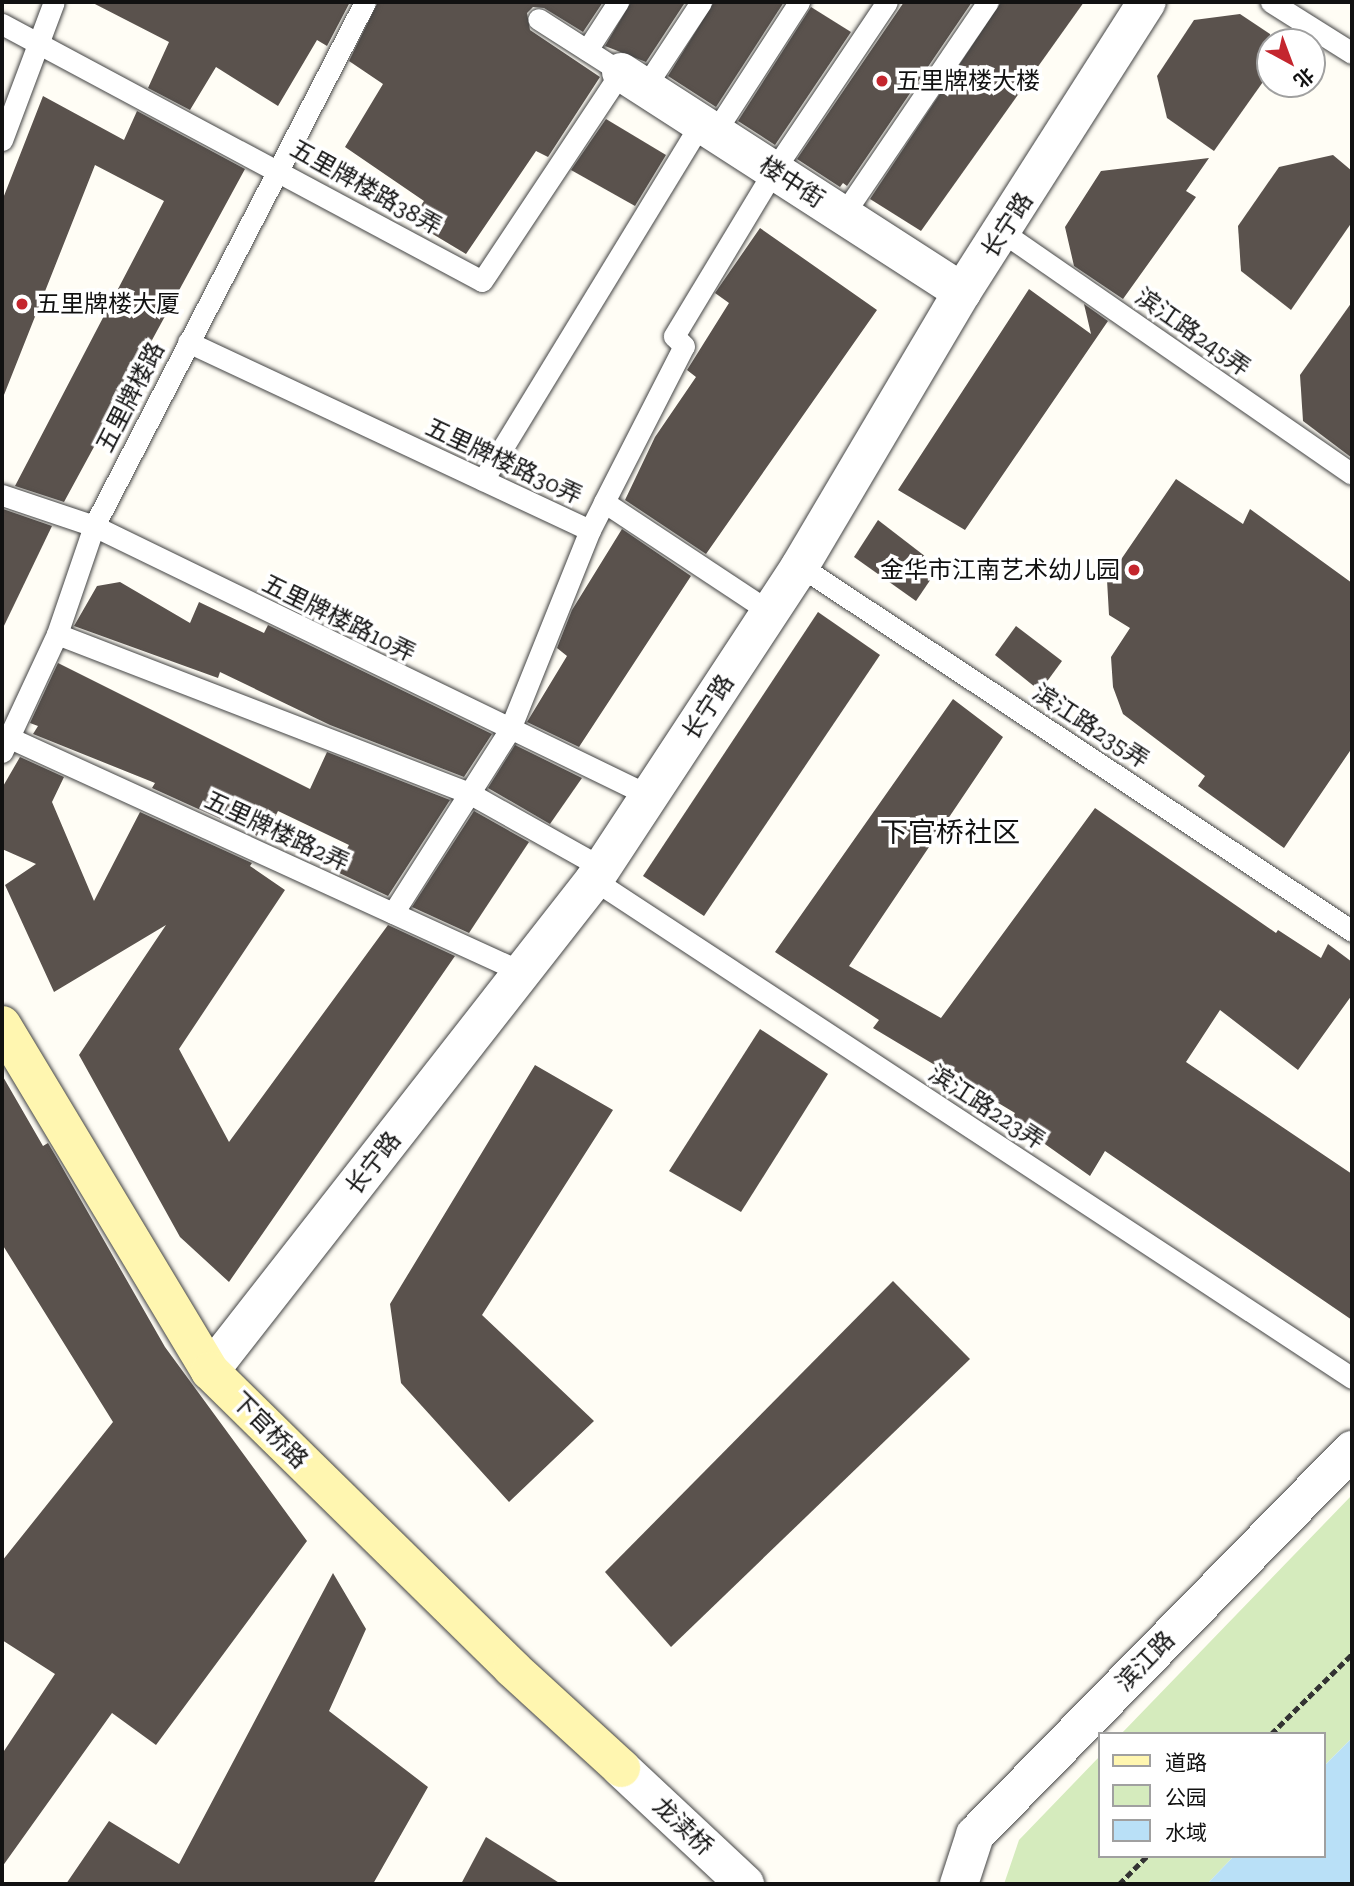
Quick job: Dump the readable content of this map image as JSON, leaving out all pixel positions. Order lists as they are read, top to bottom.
{
  "streets": {
    "street": [
      "楼中街",
      "长宁路",
      "下官桥路",
      "滨江路",
      "龙渎桥"
    ],
    "lane": [
      "五里牌楼路38弄",
      "滨江路245弄",
      "五里牌楼路",
      "五里牌楼路30弄",
      "五里牌楼路10弄",
      "滨江路235弄",
      "五里牌楼路2弄",
      "滨江路223弄"
    ]
  },
  "crossings": [
    ["楼中街", "五里牌楼路38弄"],
    ["楼中街", "长宁路"],
    ["五里牌楼路38弄", "五里牌楼路"],
    ["长宁路", "滨江路245弄"],
    ["长宁路", "五里牌楼路30弄"],
    ["长宁路", "五里牌楼路10弄"],
    ["长宁路", "滨江路235弄"],
    ["长宁路", "五里牌楼路2弄"],
    ["长宁路", "滨江路223弄"],
    ["长宁路", "下官桥路"],
    ["五里牌楼路", "五里牌楼路30弄"],
    ["五里牌楼路", "五里牌楼路10弄"],
    ["五里牌楼路", "五里牌楼路2弄"],
    ["五里牌楼路", "滨江路223弄"],
    ["下官桥路", "龙渎桥"]
  ],
  "districts": ["下官桥社区"],
  "places": ["五里牌楼大楼", "五里牌楼大厦", "金华市江南艺术幼儿园"],
  "legend": ["道路", "公园", "水域"],
  "north": "bottom right"
}
